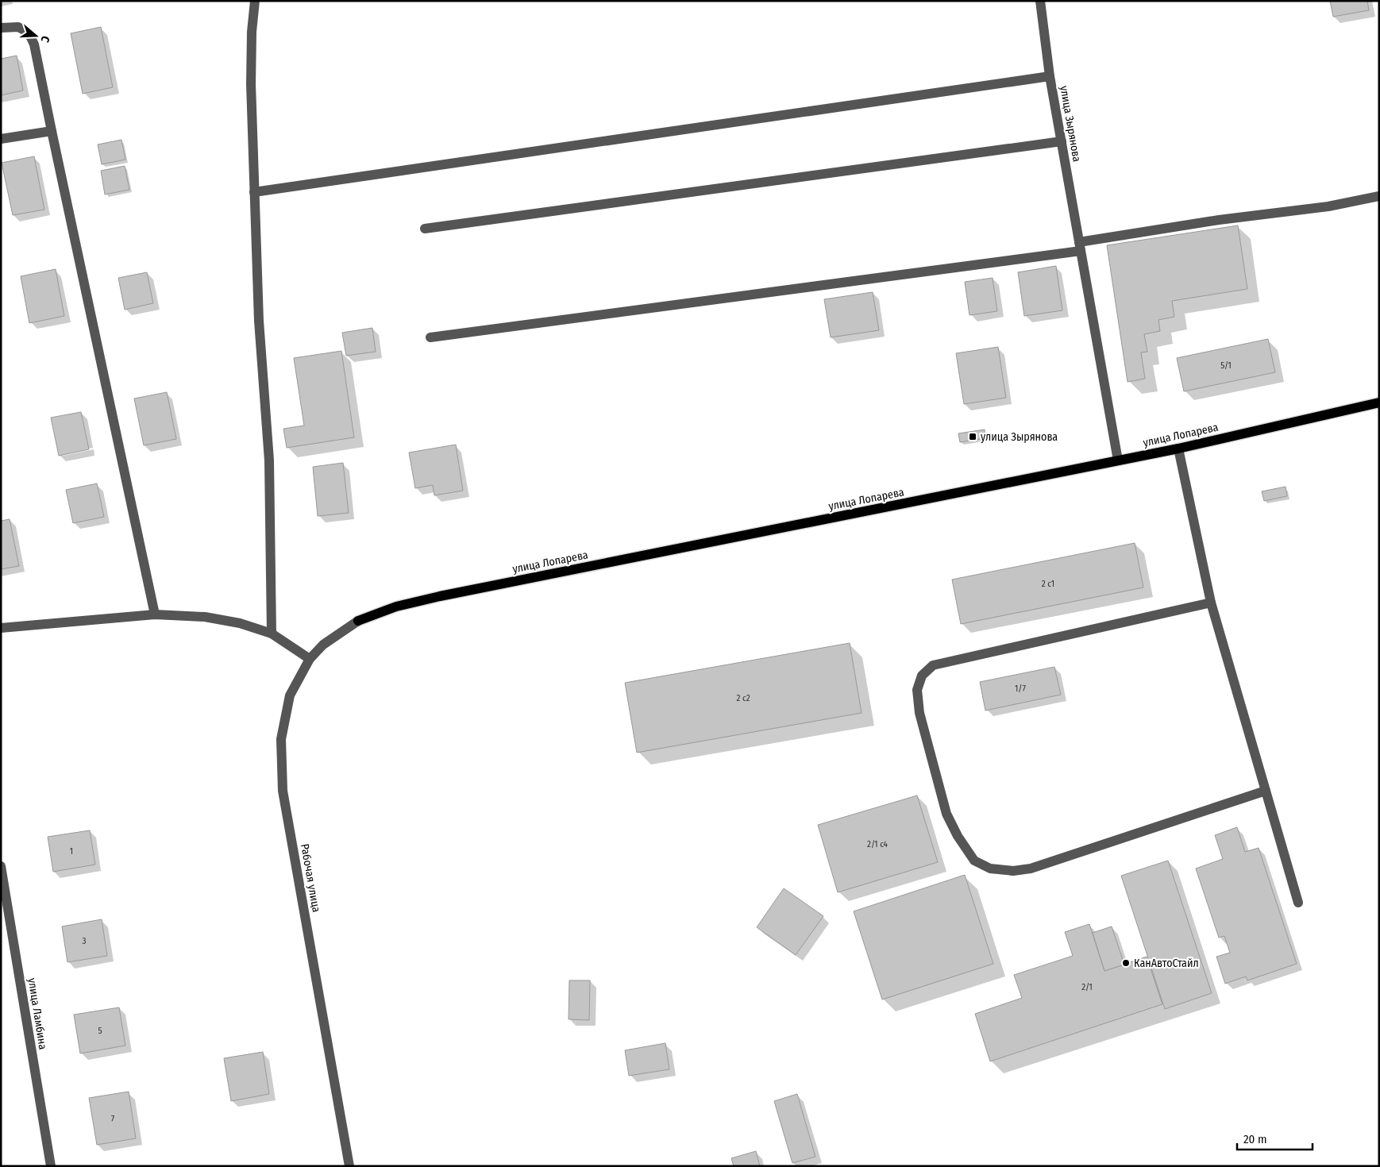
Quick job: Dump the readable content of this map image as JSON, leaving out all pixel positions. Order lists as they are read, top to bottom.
{
  "streets": {
    "main road": ["улица Лопарева"],
    "street": ["улица Зырянова", "Рабочая улица", "улица Ламбина"]
  },
  "crossings": [
    ["улица Зырянова", "улица Лопарева"],
    ["улица Лопарева", "Рабочая улица"]
  ],
  "places": {
    "transit": ["улица Зырянова"],
    "other": ["КанАвтоСтайл"]
  },
  "house_numbers": [
    "5/1",
    "2 с1",
    "1/7",
    "2 с2",
    "2/1 с4",
    "1",
    "3",
    "2/1",
    "5",
    "7"
  ],
  "scale_bar": "20 m",
  "north": "right"
}
